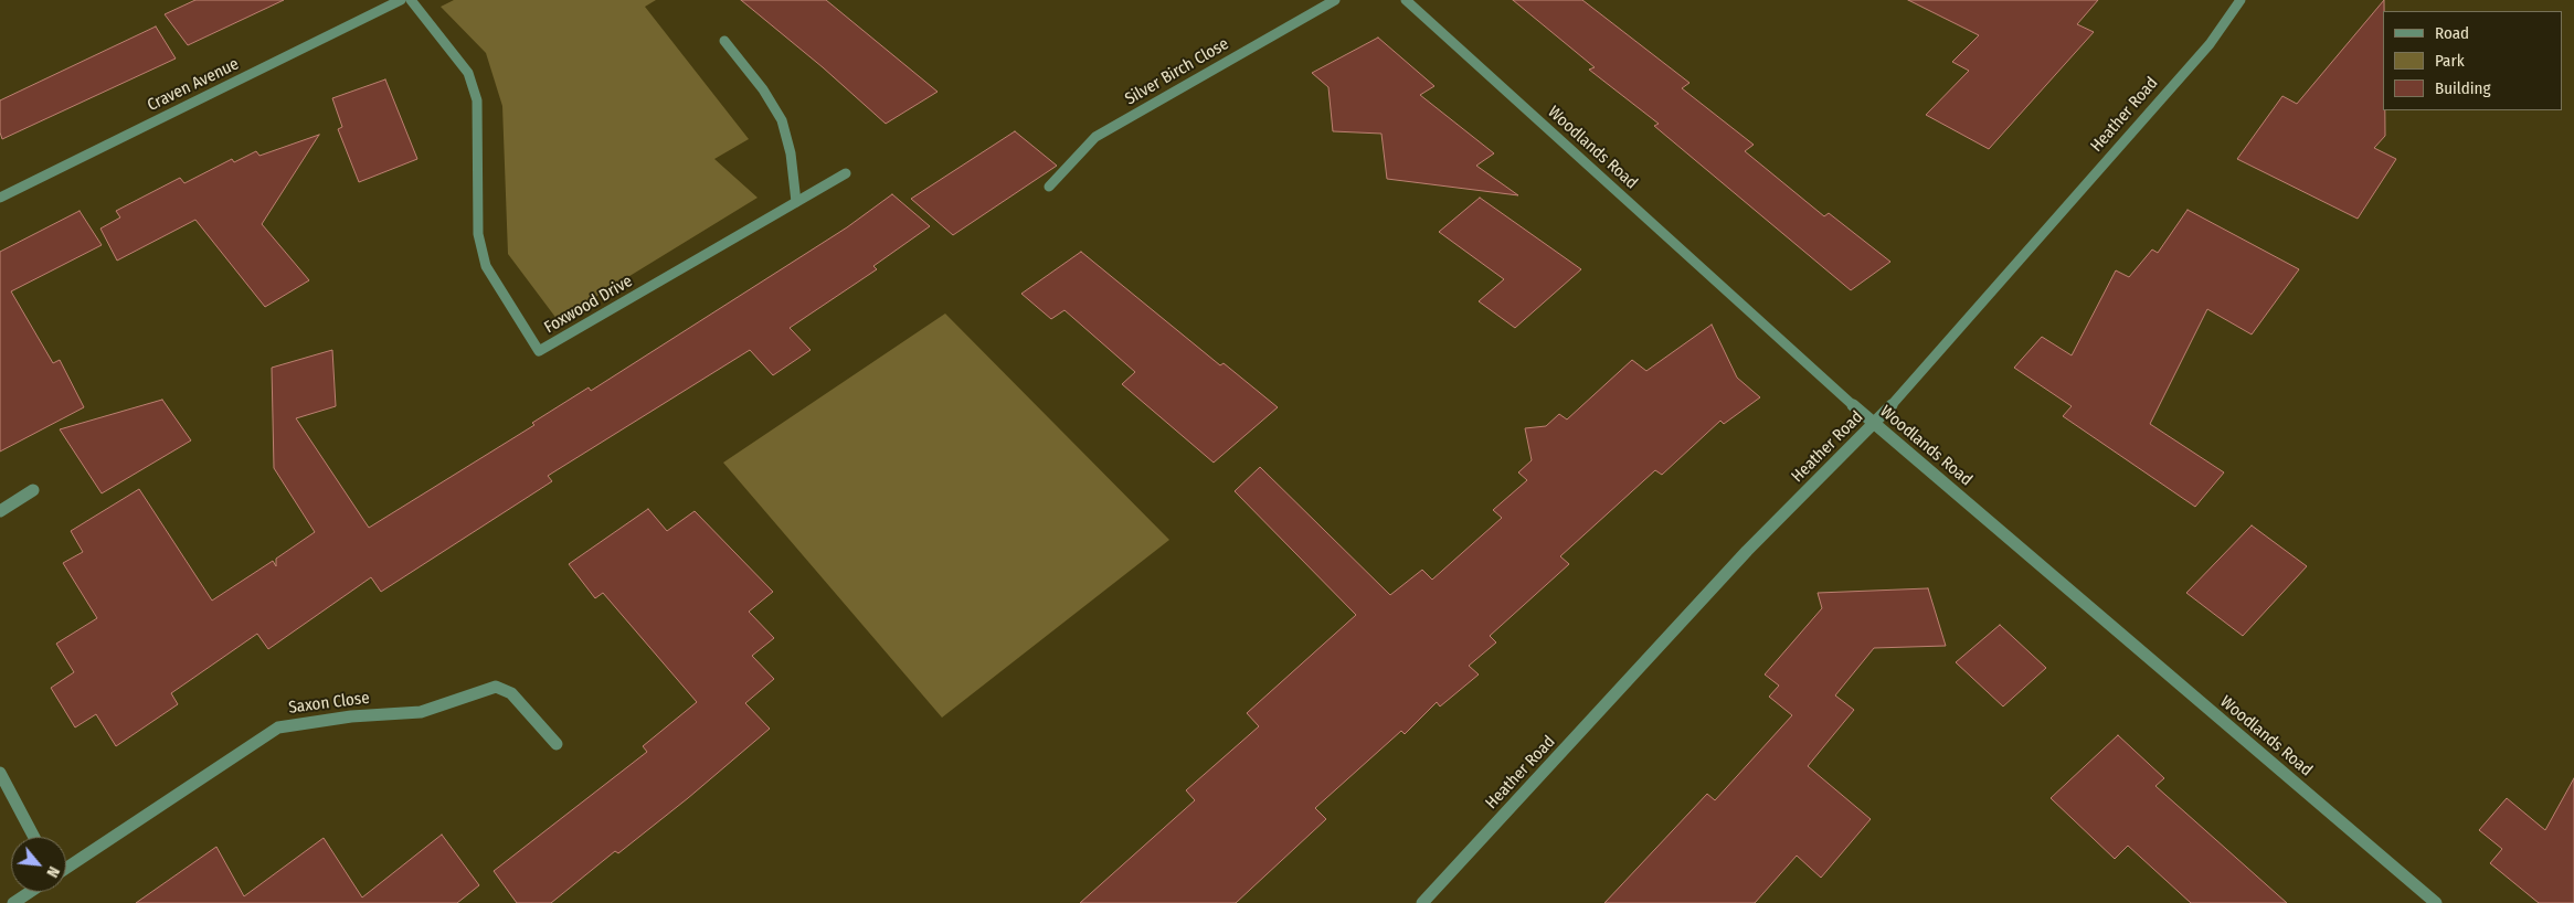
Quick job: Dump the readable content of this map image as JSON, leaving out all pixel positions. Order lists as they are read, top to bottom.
{
  "streets": {
    "street": [
      "Silver Birch Close",
      "Craven Avenue",
      "Heather Road",
      "Woodlands Road",
      "Foxwood Drive",
      "Saxon Close"
    ]
  },
  "crossings": [
    ["Heather Road", "Woodlands Road"]
  ],
  "legend": ["Road", "Park", "Building"],
  "north": "bottom right"
}
